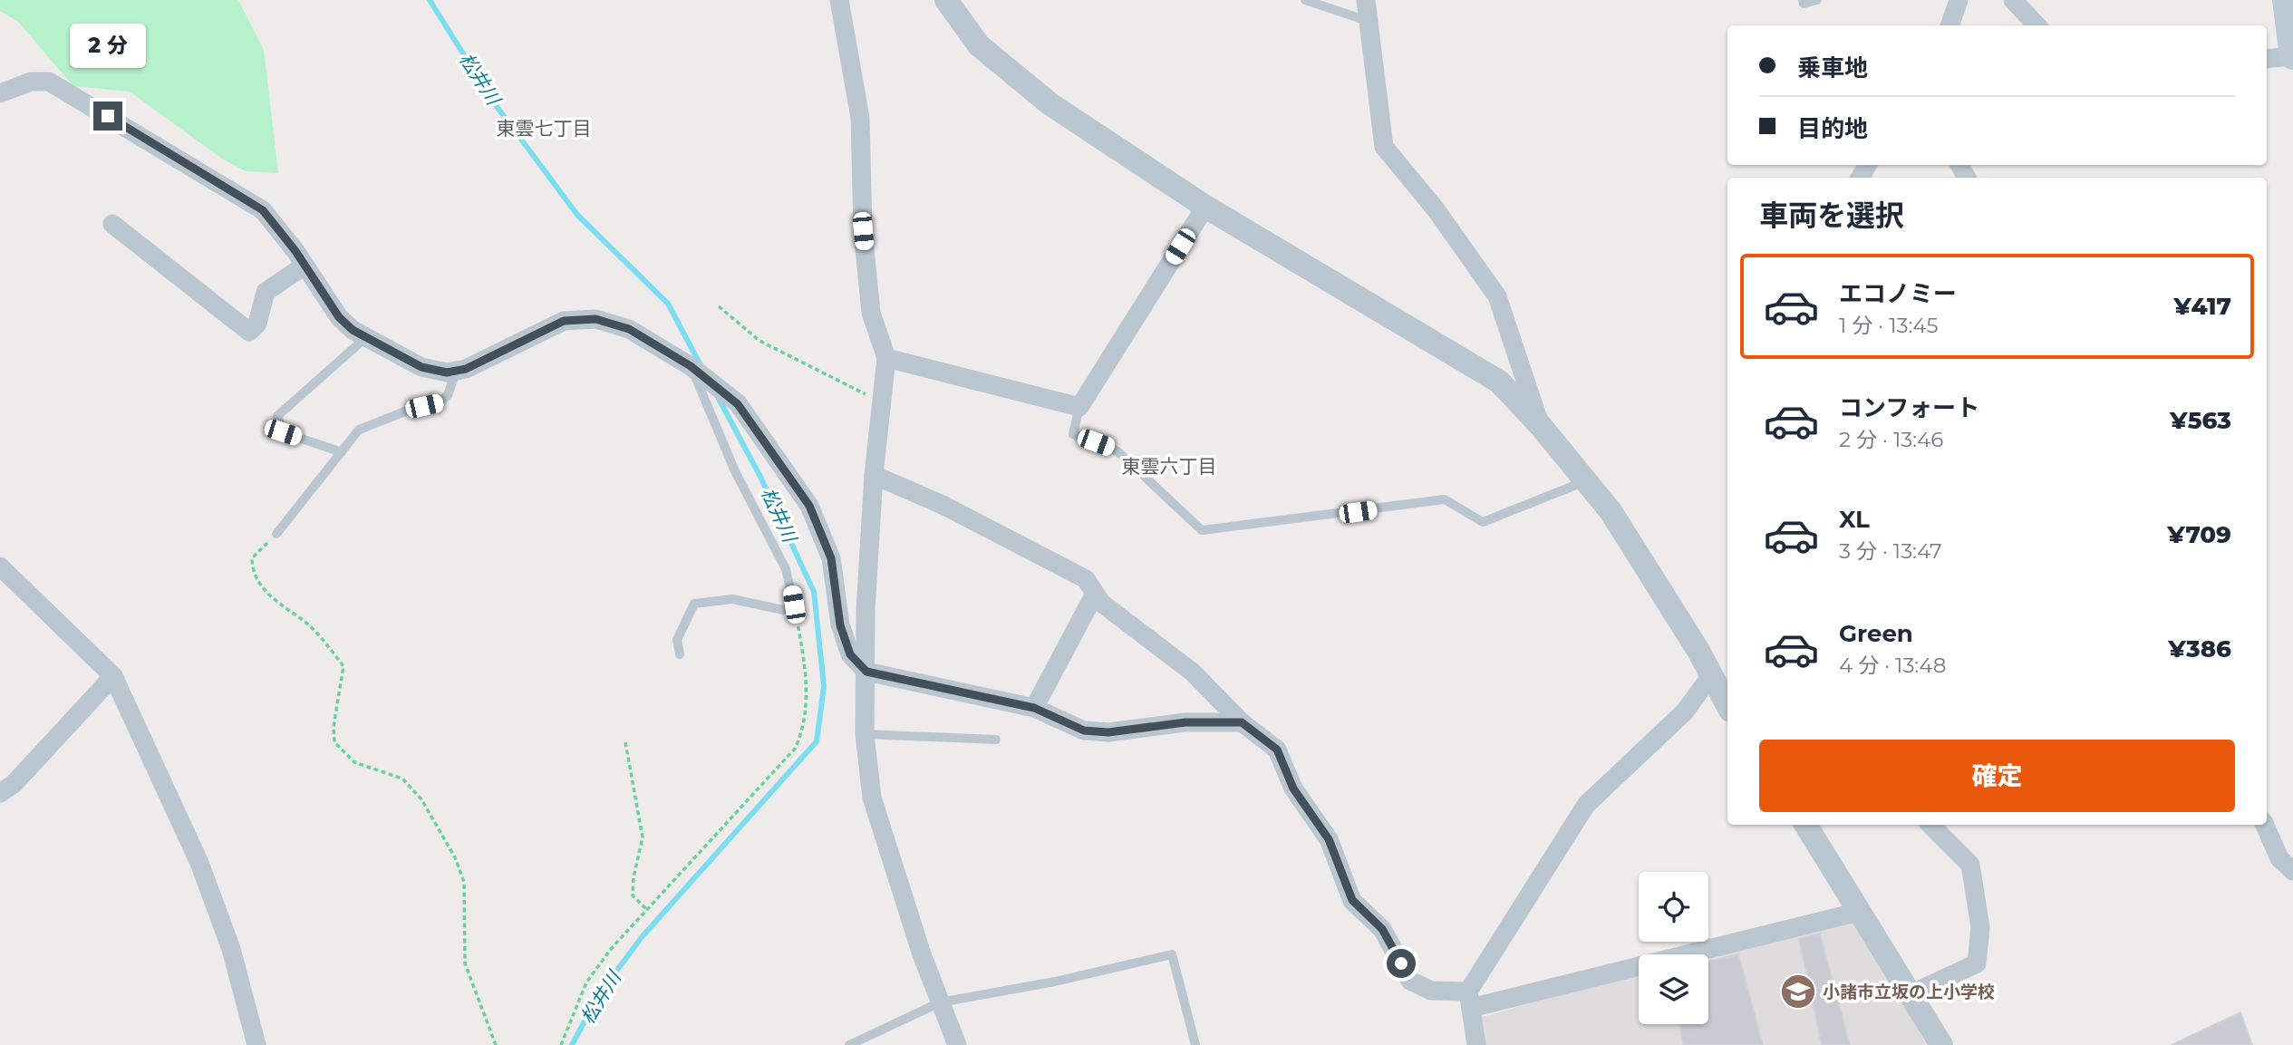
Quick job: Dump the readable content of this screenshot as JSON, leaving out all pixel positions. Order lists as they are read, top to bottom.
{
  "districts": ["東雲七丁目", "東雲六丁目"],
  "water": ["松井川"],
  "places": {
    "school or university": ["小諸市立坂の上小学校"]
  },
  "page": {
    "bubble": "2 分",
    "banner": ["乗車地", "目的地"],
    "heading": "車両を選択",
    "list": [
      {
        "name": "エコノミー",
        "note": "1 分 · 13:45",
        "value": "¥417"
      },
      {
        "name": "コンフォート",
        "note": "2 分 · 13:46",
        "value": "¥563"
      },
      {
        "name": "XL",
        "note": "3 分 · 13:47",
        "value": "¥709"
      },
      {
        "name": "Green",
        "note": "4 分 · 13:48",
        "value": "¥386"
      }
    ],
    "buttons": "確定"
  }
}
